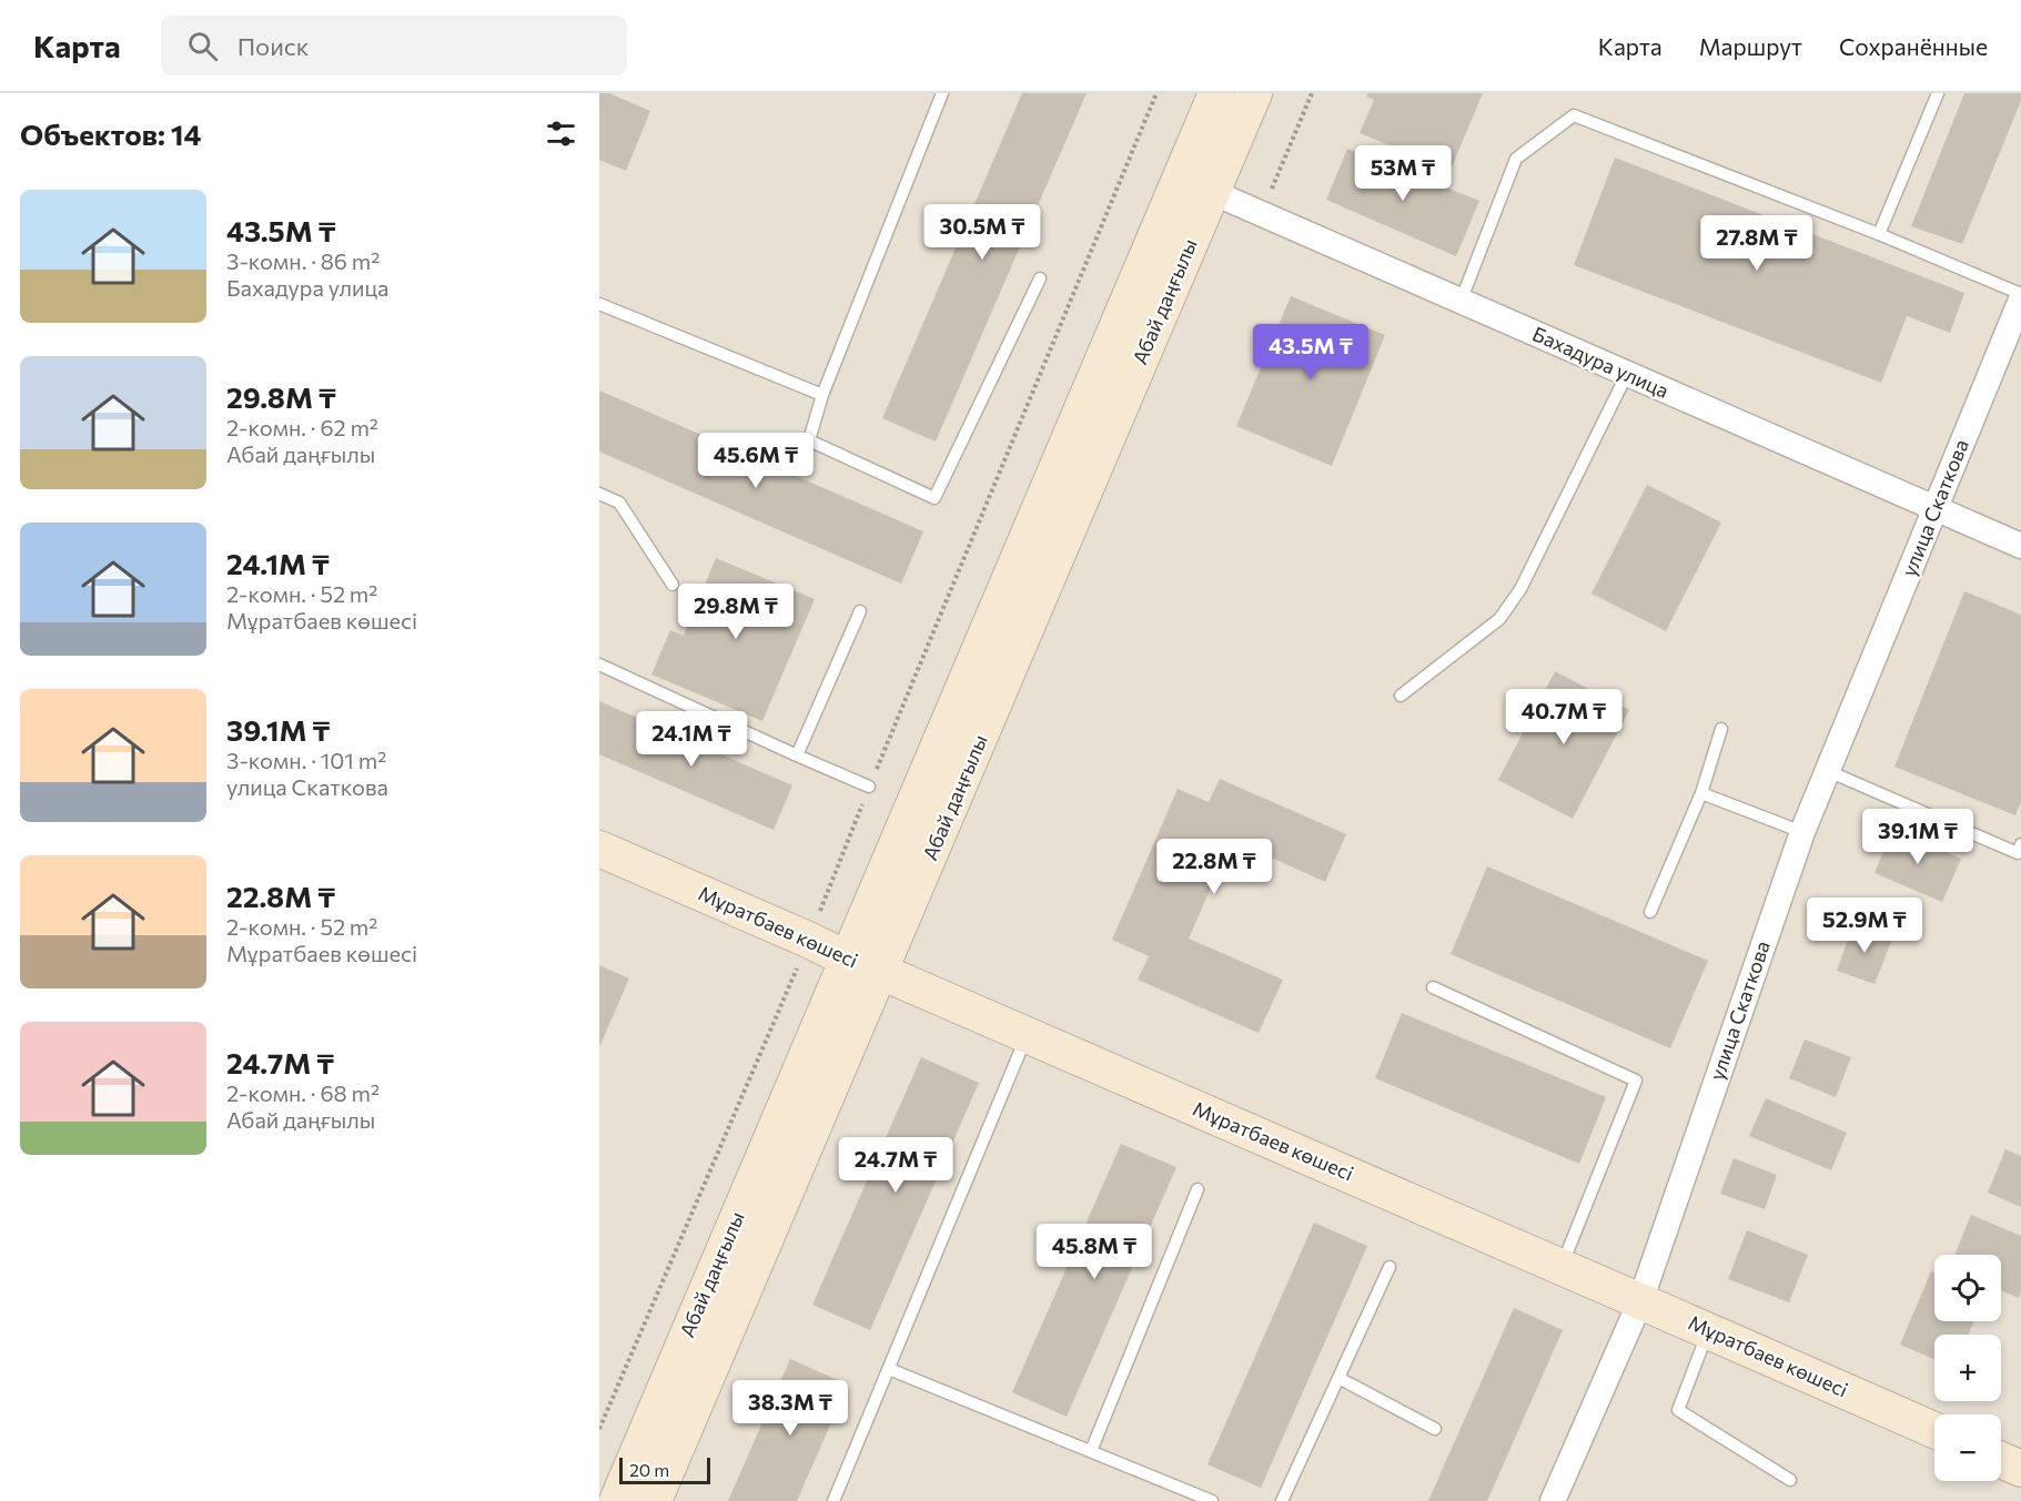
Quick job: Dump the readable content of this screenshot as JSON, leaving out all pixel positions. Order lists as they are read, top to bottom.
{
  "streets": {
    "main road": ["Абай даңғылы", "Мұратбаев көшесі"],
    "street": ["Бахадура улица", "улица Скаткова"]
  },
  "crossings": [
    ["Абай даңғылы", "Бахадура улица"],
    ["Абай даңғылы", "Мұратбаев көшесі"],
    ["Бахадура улица", "улица Скаткова"],
    ["улица Скаткова", "Мұратбаев көшесі"]
  ],
  "scale_bar": "20 m",
  "page": {
    "header": "Карта",
    "search": "Поиск",
    "nav": ["Карта", "Маршрут", "Сохранённые"],
    "heading": "Объектов: 14",
    "price": [
      "53M ₸",
      "30.5M ₸",
      "27.8M ₸",
      "43.5M ₸",
      "45.6M ₸",
      "29.8M ₸",
      "40.7M ₸",
      "24.1M ₸",
      "39.1M ₸",
      "22.8M ₸",
      "52.9M ₸",
      "24.7M ₸",
      "45.8M ₸",
      "38.3M ₸"
    ],
    "list": [
      {
        "name": "43.5M ₸",
        "note": "3-комн. · 86 m² · Бахадура улица"
      },
      {
        "name": "29.8M ₸",
        "note": "2-комн. · 62 m² · Абай даңғылы"
      },
      {
        "name": "24.1M ₸",
        "note": "2-комн. · 52 m² · Мұратбаев көшесі"
      },
      {
        "name": "39.1M ₸",
        "note": "3-комн. · 101 m² · улица Скаткова"
      },
      {
        "name": "22.8M ₸",
        "note": "2-комн. · 52 m² · Мұратбаев көшесі"
      },
      {
        "name": "24.7M ₸",
        "note": "2-комн. · 68 m² · Абай даңғылы"
      }
    ],
    "map_buttons": ["+", "−"],
    "scale": "20 m"
  }
}
